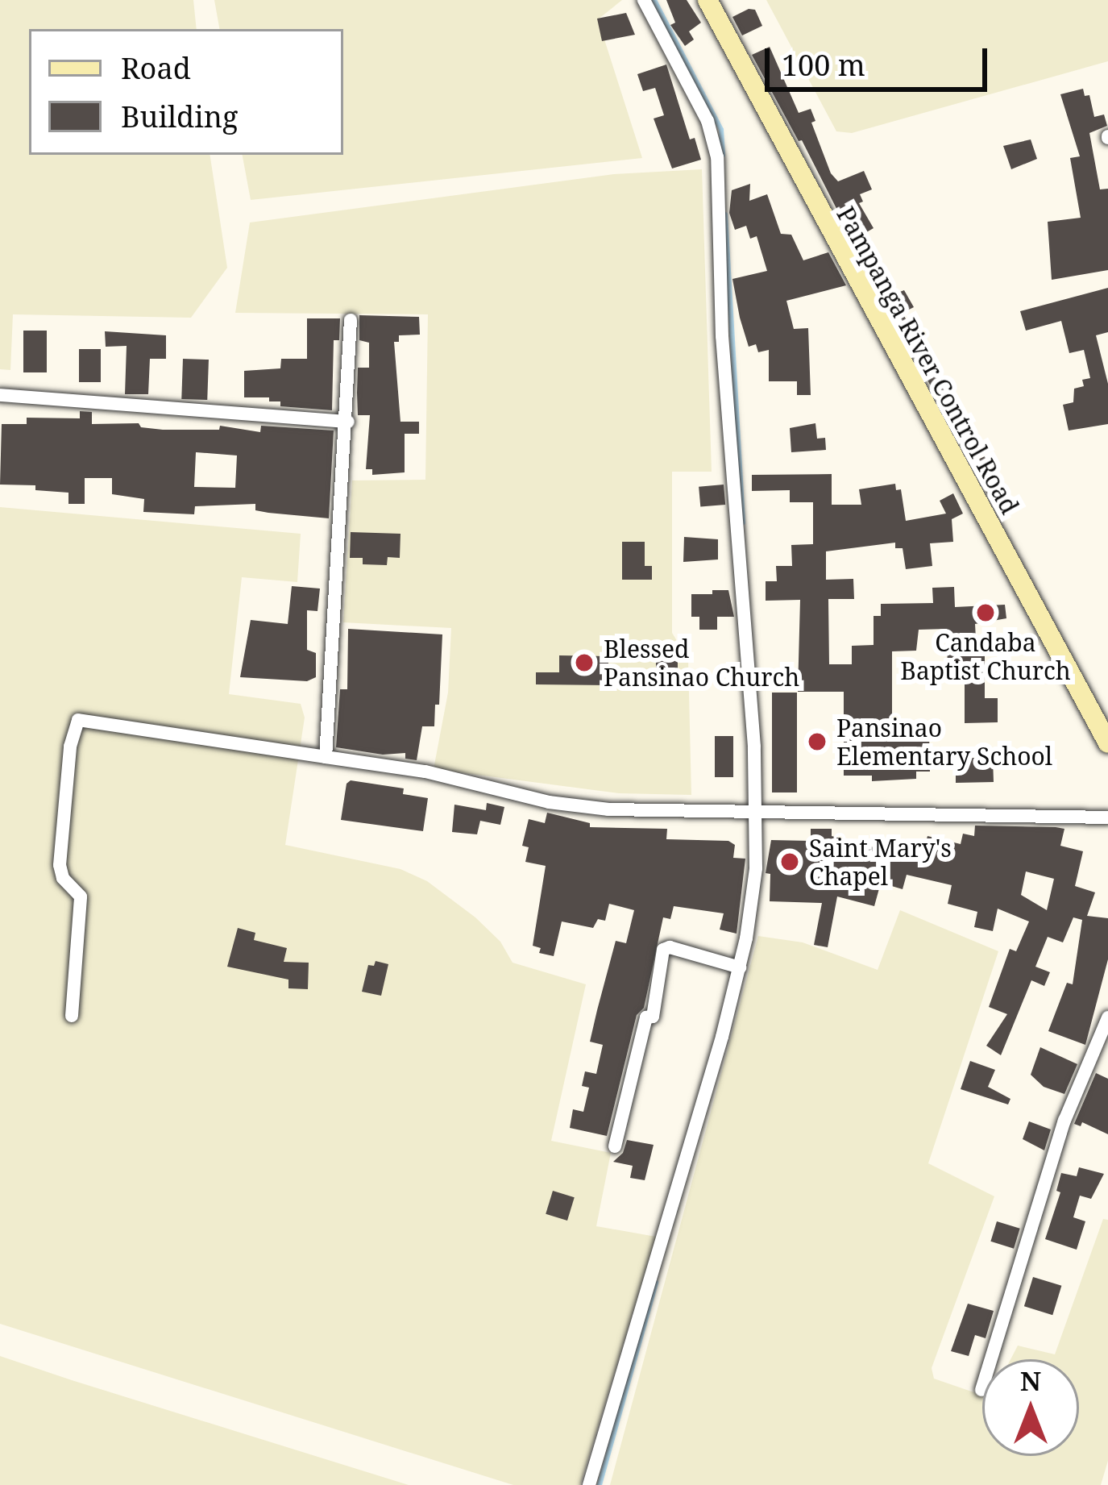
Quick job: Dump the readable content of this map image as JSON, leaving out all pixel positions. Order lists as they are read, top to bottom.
{
  "streets": {
    "main road": ["Pampanga River Control Road"]
  },
  "places": [
    "Candaba Baptist Church",
    "Blessed Pansinao Church",
    "Pansinao Elementary School",
    "Saint Mary's Chapel"
  ],
  "legend": ["Road", "Building"],
  "scale_bar": "100 m",
  "north": "top"
}
